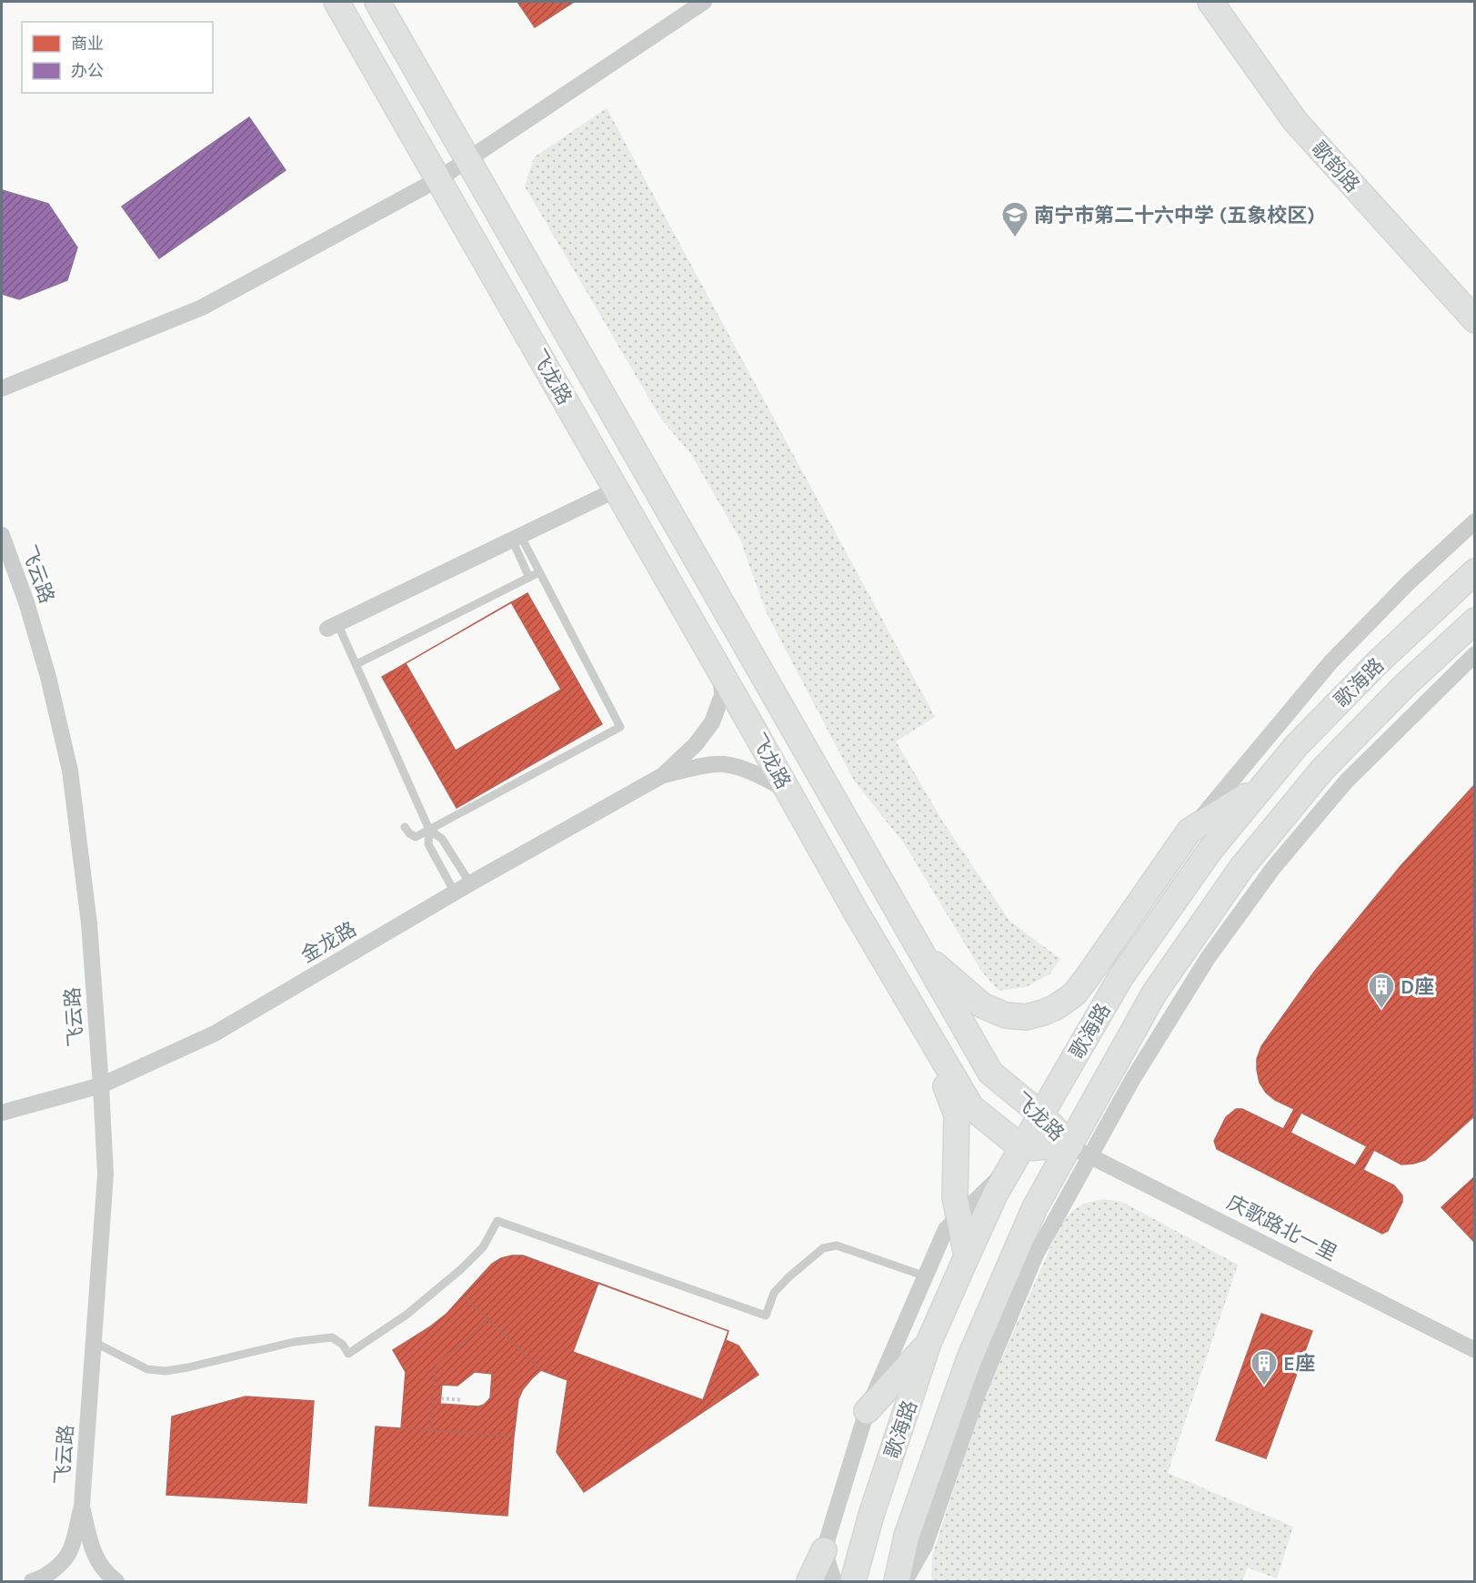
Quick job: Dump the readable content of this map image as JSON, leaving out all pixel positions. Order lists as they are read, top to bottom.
{
  "streets": {
    "main road": ["歌韵路", "飞龙路", "歌海路"],
    "street": ["飞云路", "金龙路", "庆歌路北一里"]
  },
  "crossings": [
    ["飞龙路", "歌海路"],
    ["飞龙路", "金龙路"],
    ["飞龙路", "庆歌路北一里"],
    ["飞云路", "金龙路"],
    ["歌海路", "庆歌路北一里"]
  ],
  "places": {
    "school or university": ["南宁市第二十六中学 (五象校区)"],
    "building": ["D座", "E座"]
  },
  "legend": ["商业", "办公"]
}
